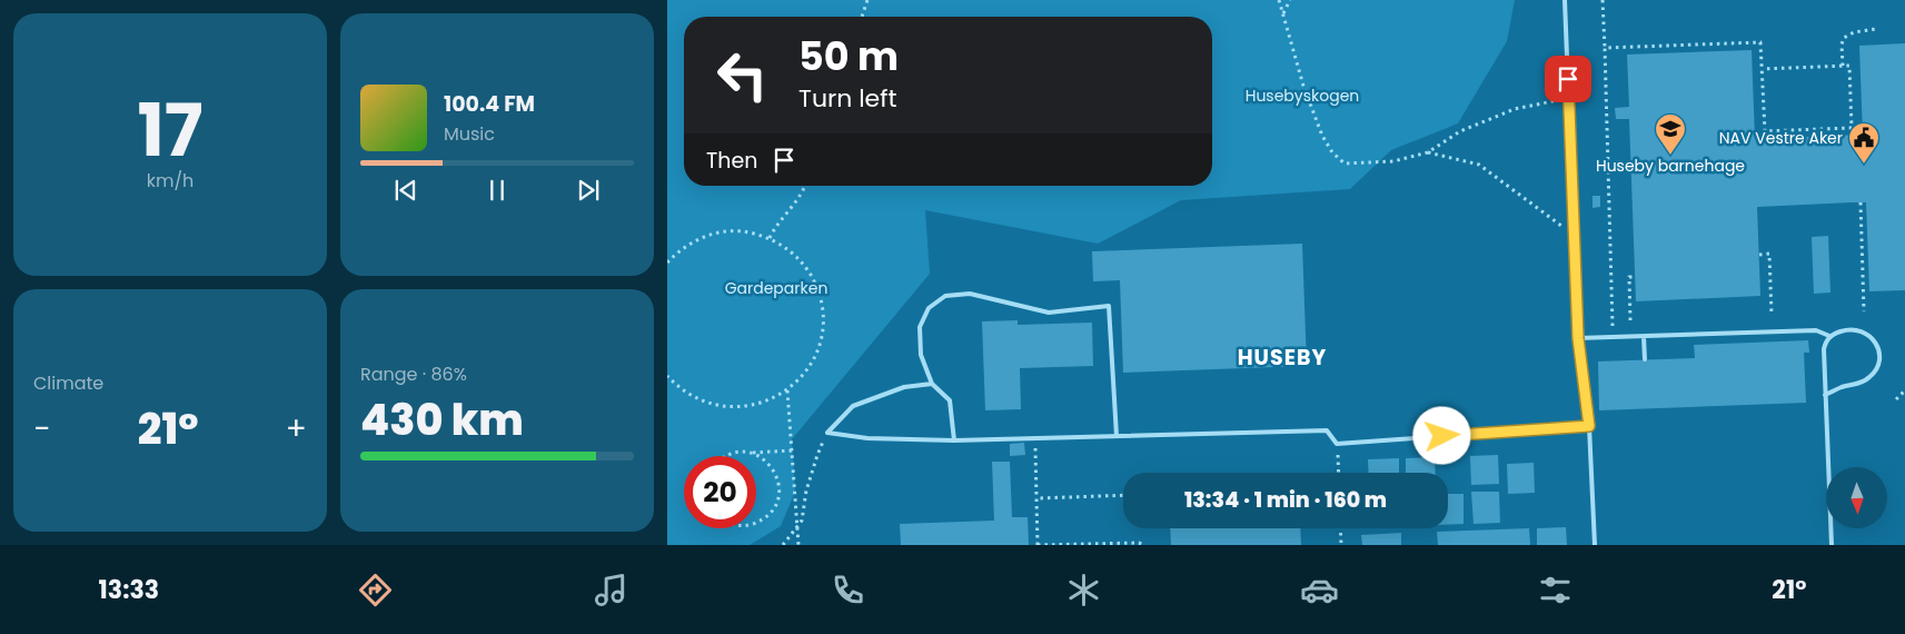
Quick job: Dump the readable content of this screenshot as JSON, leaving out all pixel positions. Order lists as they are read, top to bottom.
{
  "districts": ["HUSEBY"],
  "parks": ["Husebyskogen", "Gardeparken"],
  "places": {
    "school or university": ["Huseby barnehage"],
    "public building": ["NAV Vestre Aker"]
  },
  "north": "bottom",
  "page": {
    "tile": [
      ["17", "km/h"],
      "Climate",
      ["Range · 86%", "430 km"]
    ],
    "turn": ["50 m", "Turn left"],
    "song": ["100.4 FM", "Music"],
    "then": "Then",
    "heat": ["−", "21°", "+"],
    "limit": "20",
    "trip": "13:34 · 1 min · 160 m",
    "tabs": ["13:33", "21°"]
  }
}
